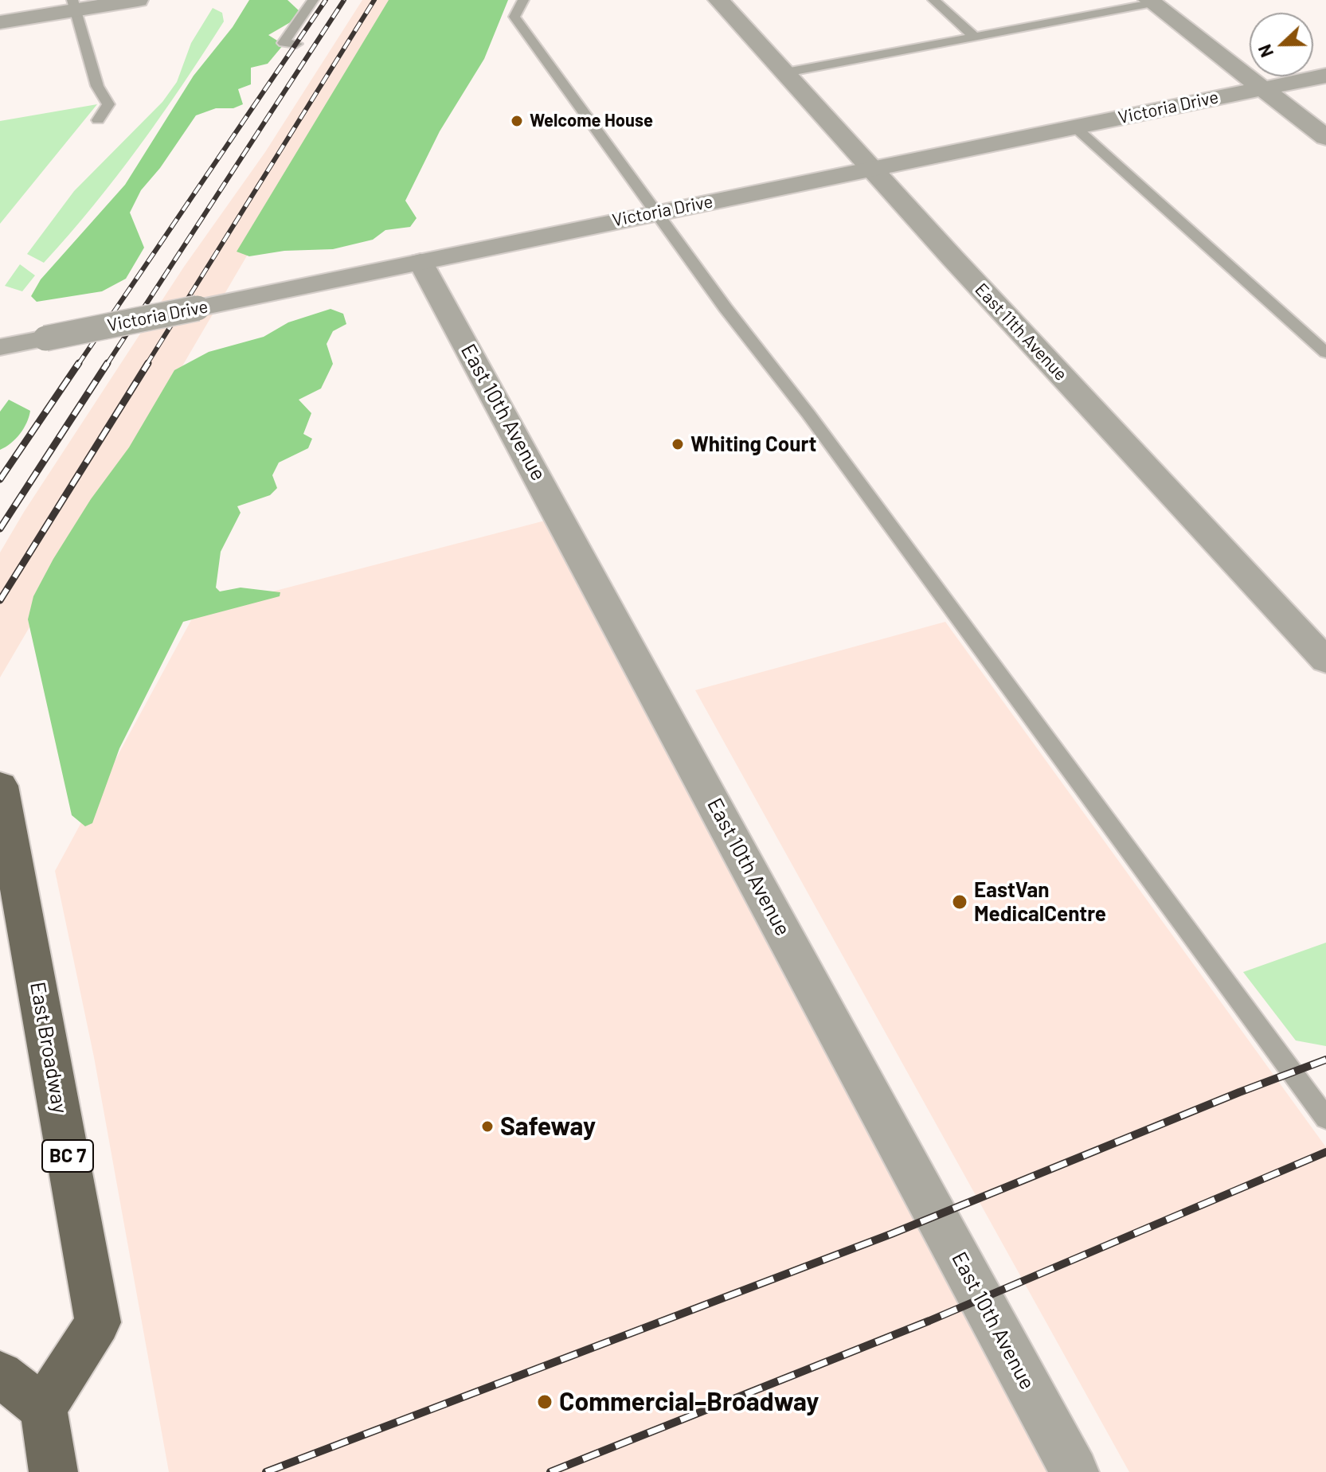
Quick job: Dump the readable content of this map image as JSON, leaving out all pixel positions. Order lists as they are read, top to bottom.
{
  "streets": {
    "main road": ["East Broadway", "BC 7"],
    "street": ["Victoria Drive", "East 11th Avenue", "East 10th Avenue"]
  },
  "crossings": [
    ["Victoria Drive", "East 11th Avenue"],
    ["Victoria Drive", "East 10th Avenue"]
  ],
  "places": [
    "Welcome House",
    "Whiting Court",
    "EastVan MedicalCentre",
    "Safeway",
    "Commercial–Broadway"
  ],
  "north": "left"
}
